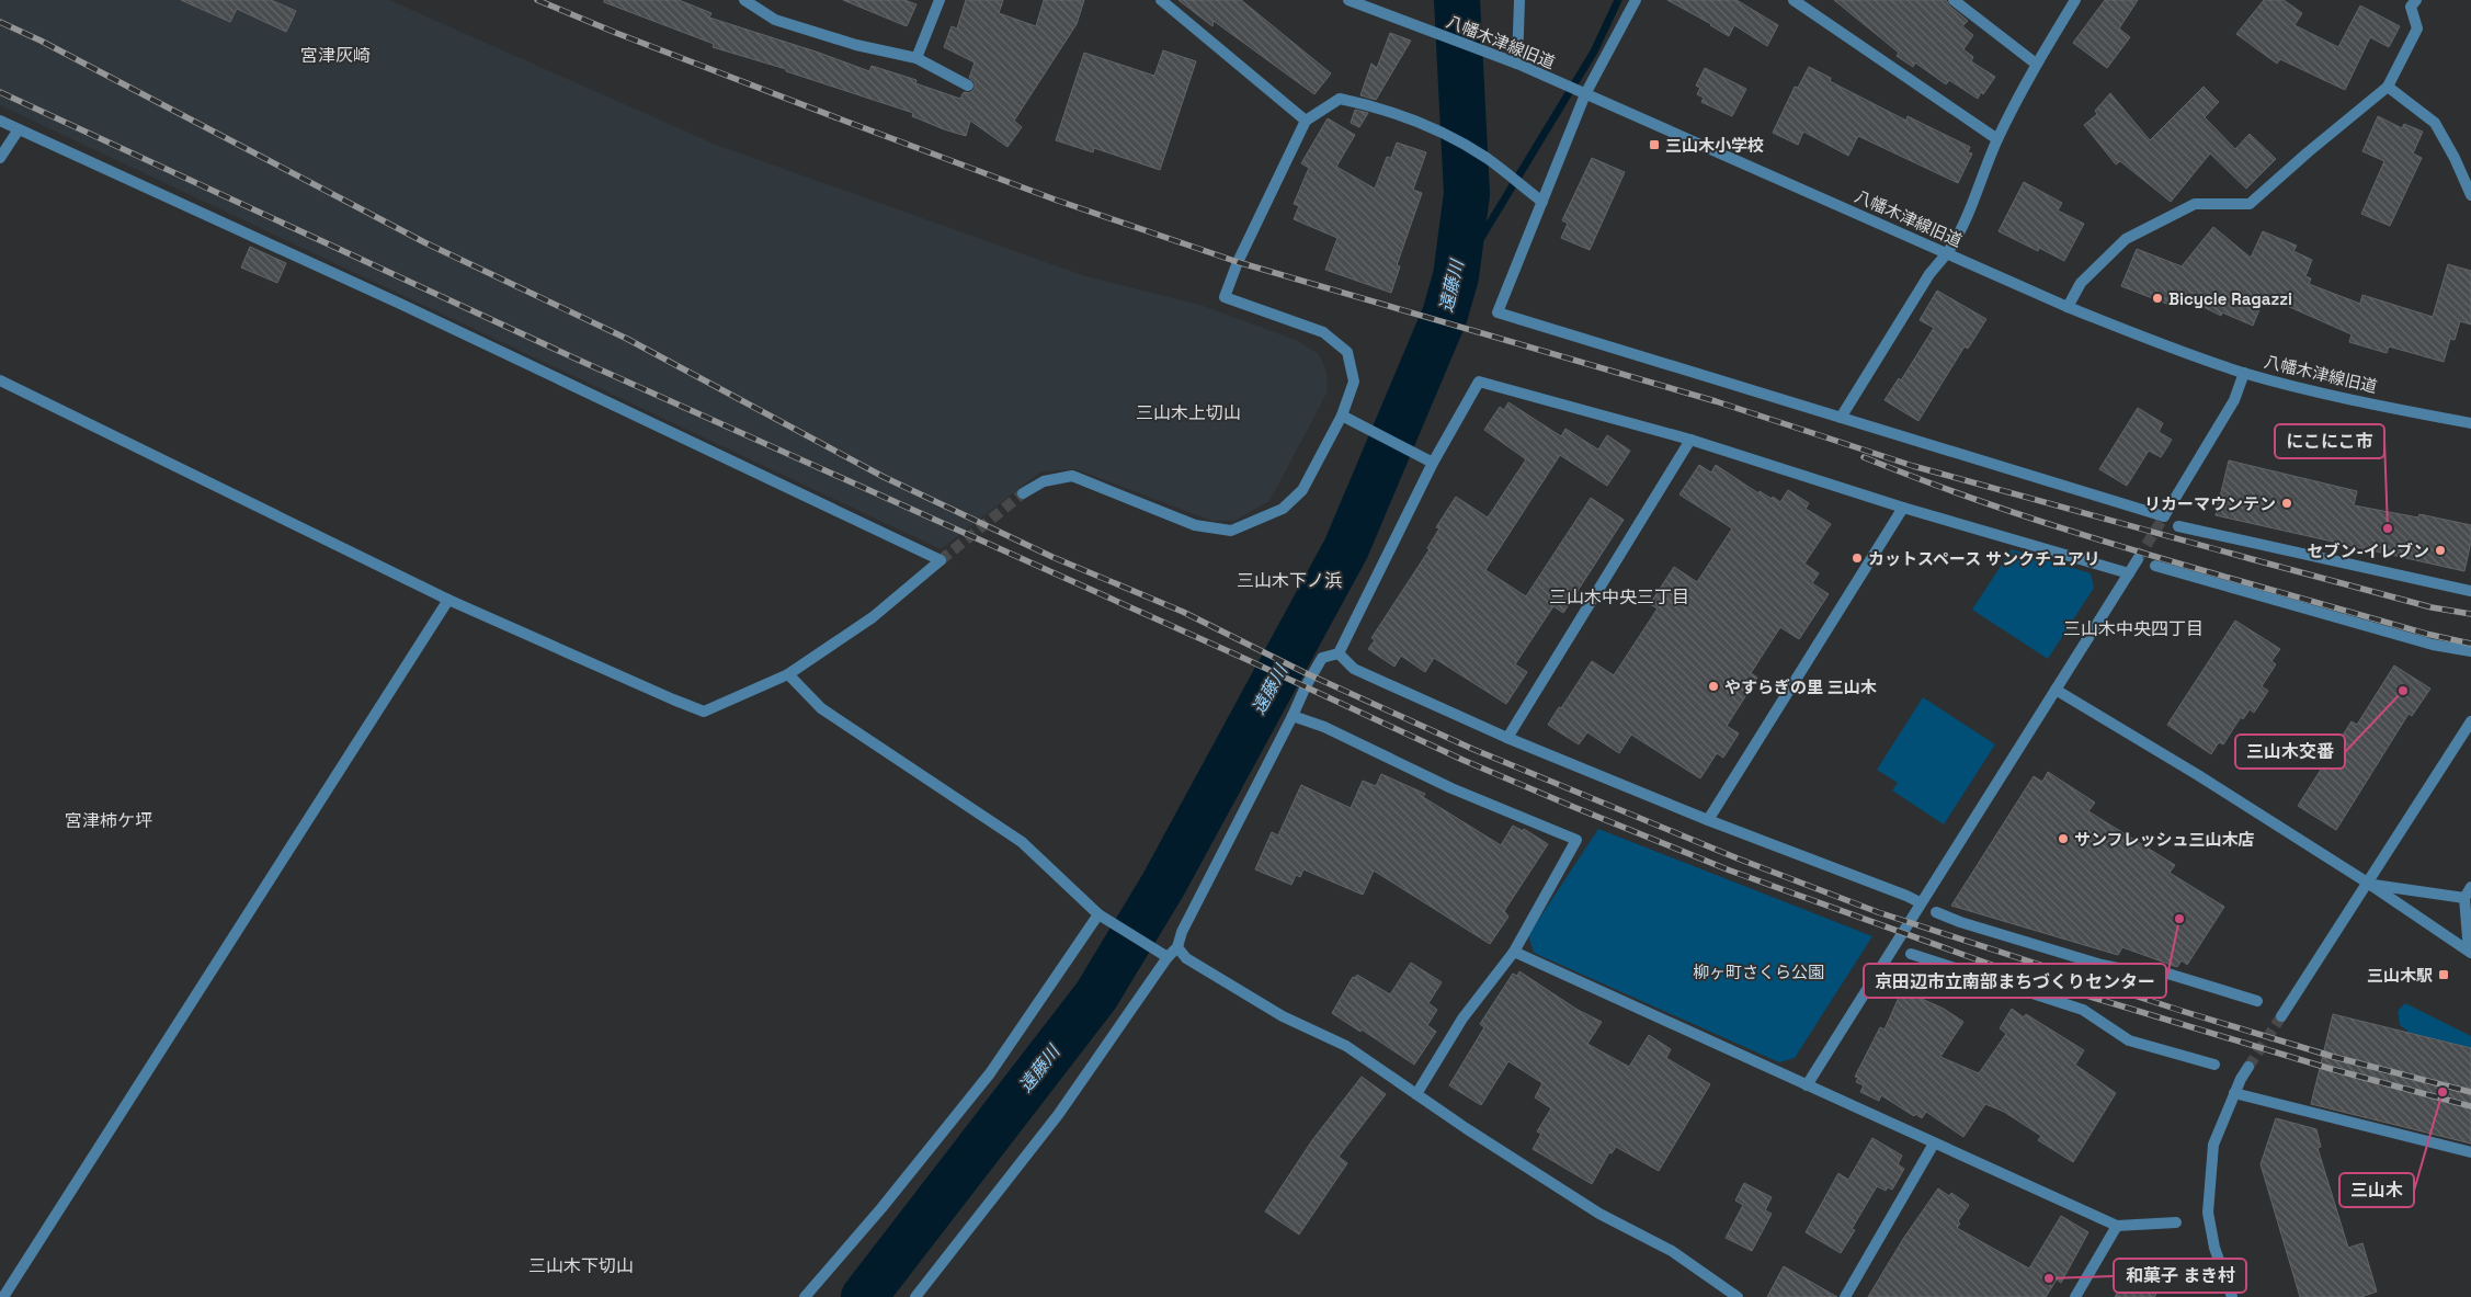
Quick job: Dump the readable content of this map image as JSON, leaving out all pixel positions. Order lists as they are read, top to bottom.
{
  "streets": {
    "street": ["八幡木津線旧道"]
  },
  "districts": [
    "宮津灰崎",
    "三山木上切山",
    "三山木下ノ浜",
    "三山木中央三丁目",
    "三山木中央四丁目",
    "宮津柿ケ坪",
    "三山木下切山"
  ],
  "water": ["遠藤川"],
  "parks": ["柳ヶ町さくら公園"],
  "places": {
    "transit": ["三山木小学校", "三山木駅"],
    "other": [
      "Bicycle Ragazzi",
      "リカーマウンテン",
      "にこにこ市",
      "セブン-イレブン",
      "カットスペース サンクチュアリ",
      "やすらぎの里 三山木",
      "三山木交番",
      "サンフレッシュ三山木店",
      "京田辺市立南部まちづくりセンター",
      "三山木",
      "和菓子 まき村"
    ]
  }
}
